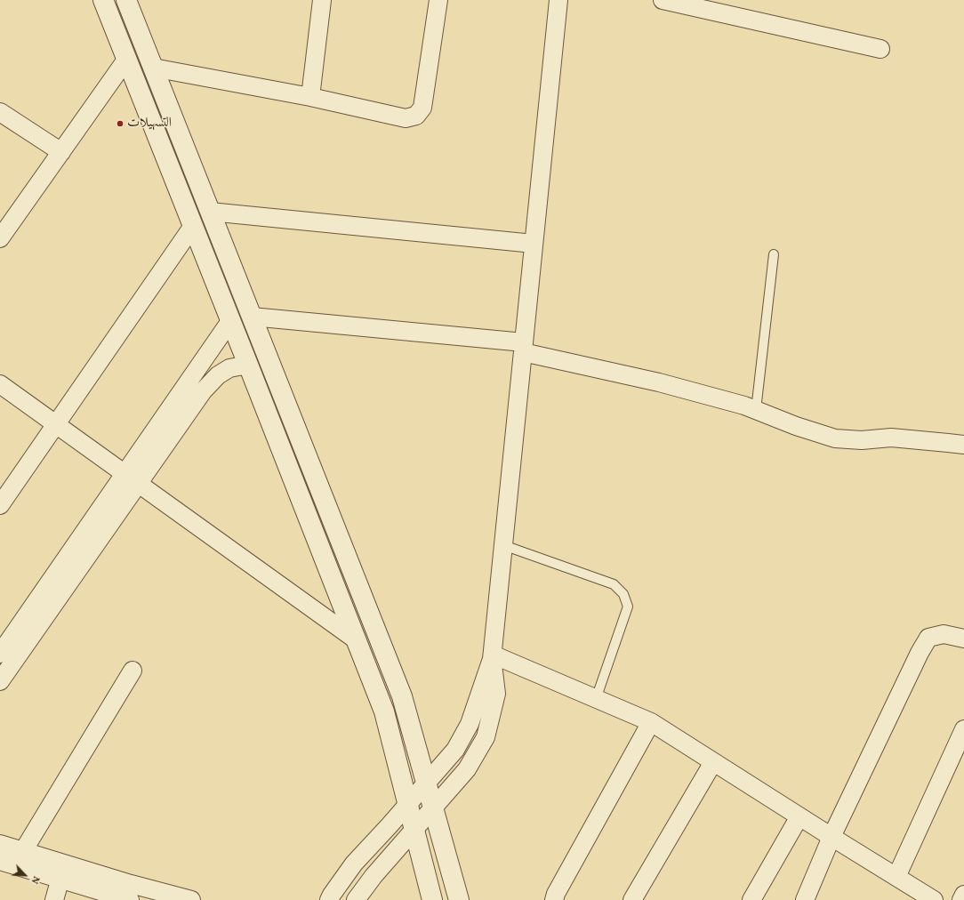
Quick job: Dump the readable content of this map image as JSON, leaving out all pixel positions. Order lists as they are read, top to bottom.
{
  "places": ["التسهيلات"],
  "north": "bottom right"
}
